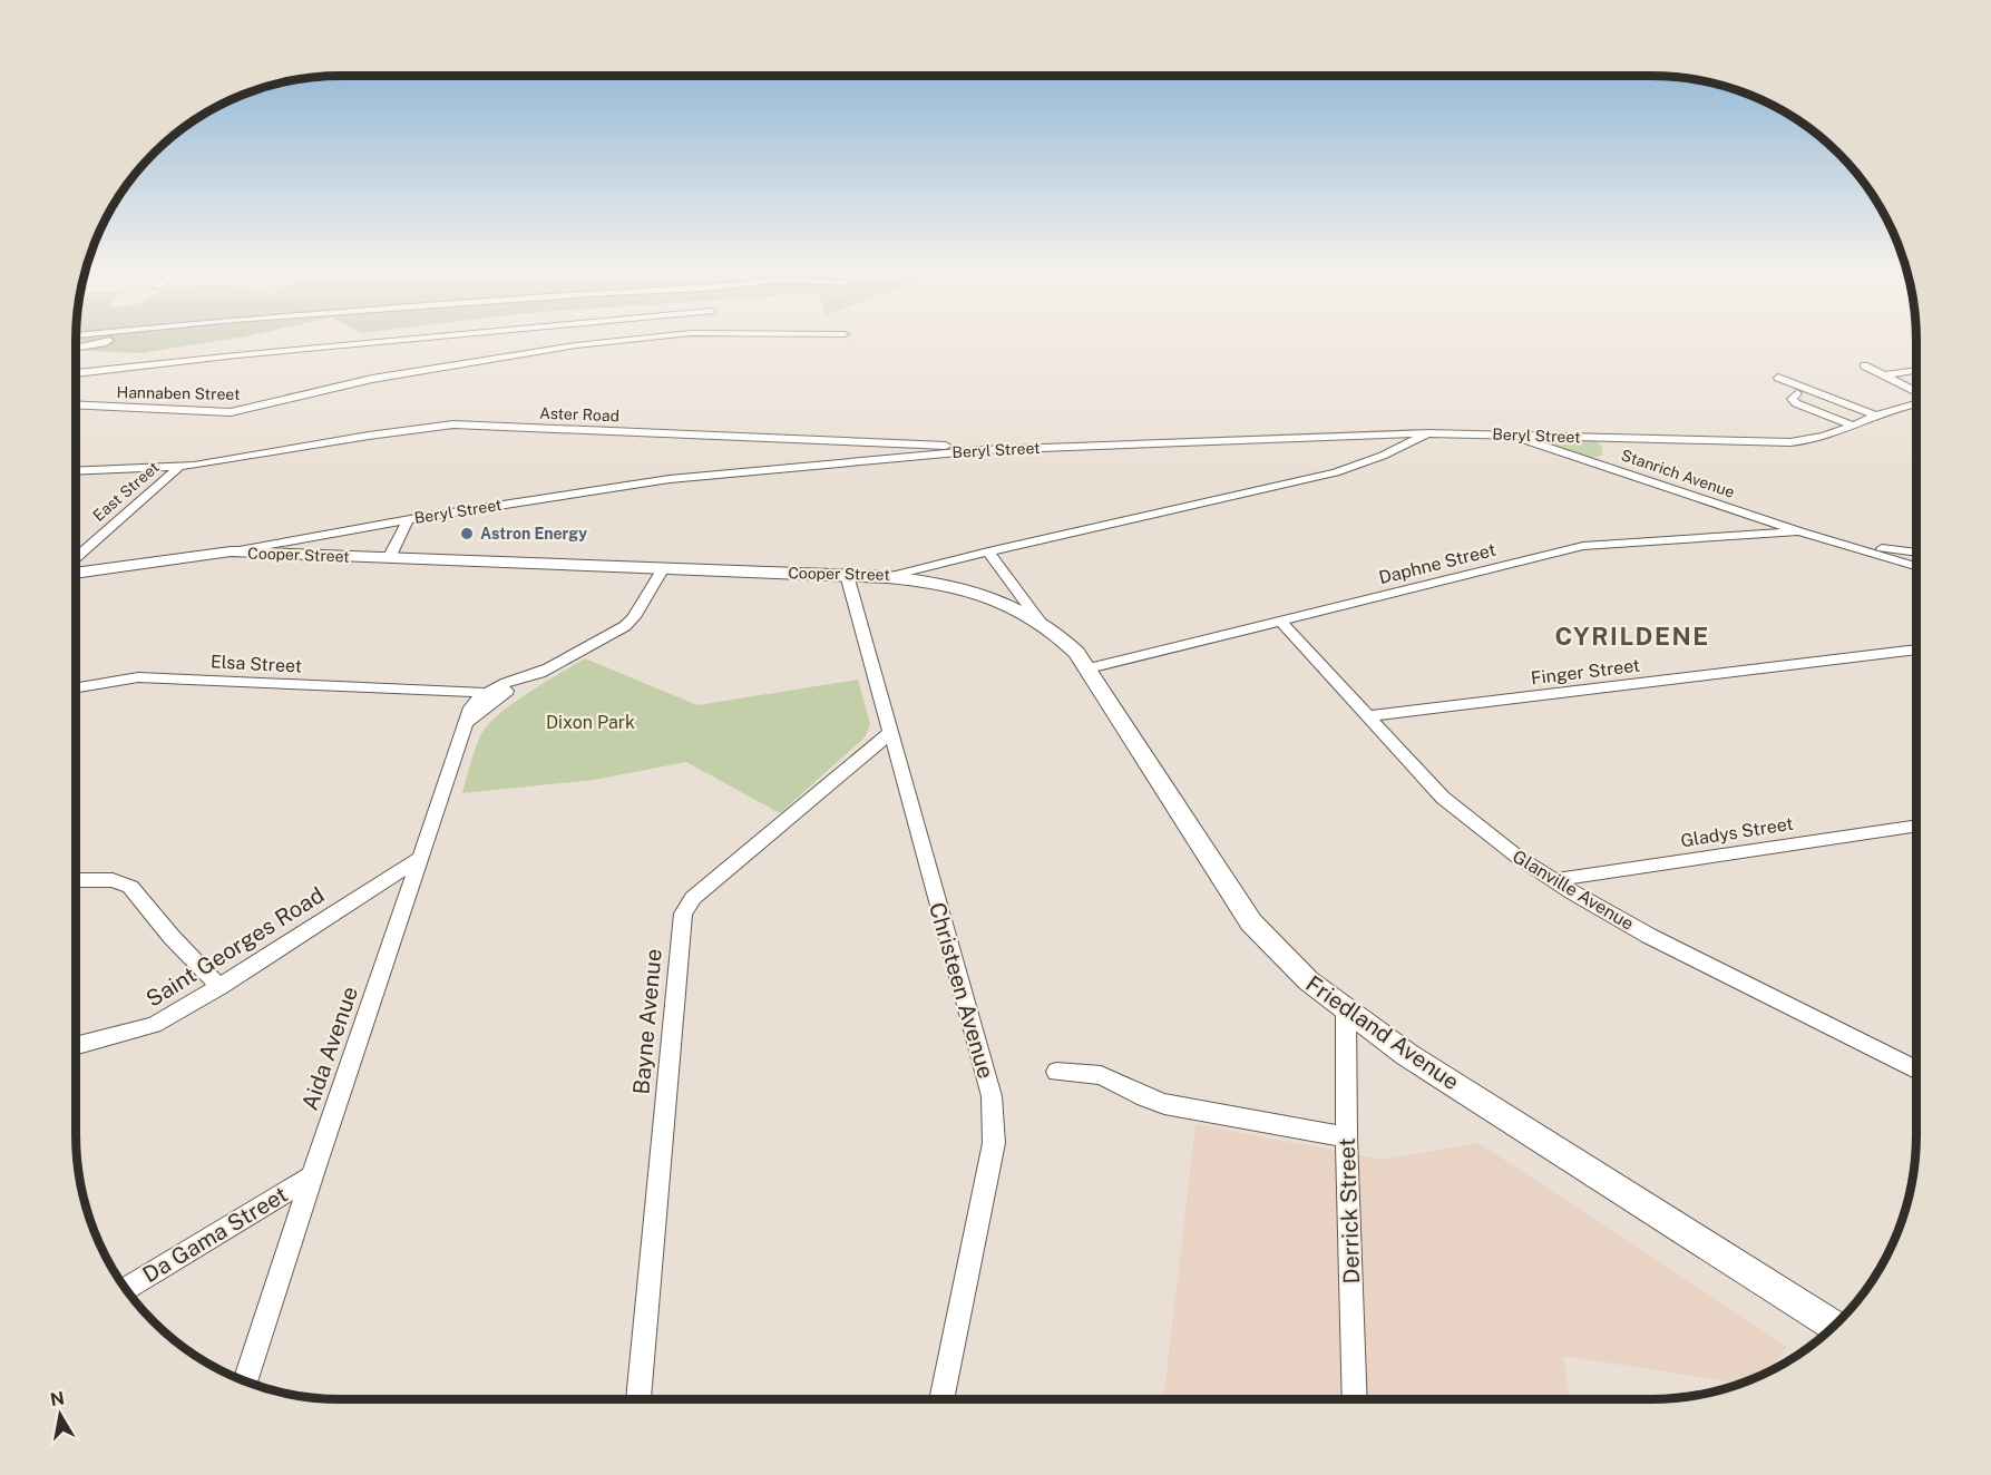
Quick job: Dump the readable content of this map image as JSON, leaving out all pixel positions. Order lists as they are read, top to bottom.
{
  "streets": {
    "main road": ["Beryl Street", "Cooper Street", "Friedland Avenue"],
    "street": [
      "Hannaben Street",
      "Aster Road",
      "Stanrich Avenue",
      "East Street",
      "Daphne Street",
      "Elsa Street",
      "Finger Street",
      "Gladys Street",
      "Glanville Avenue",
      "Saint Georges Road",
      "Christeen Avenue",
      "Bayne Avenue",
      "Aida Avenue",
      "Derrick Street",
      "Da Gama Street"
    ]
  },
  "crossings": [
    ["Aster Road", "Beryl Street"],
    ["Aster Road", "East Street"],
    ["Beryl Street", "Stanrich Avenue"],
    ["Beryl Street", "Cooper Street"],
    ["Stanrich Avenue", "Daphne Street"],
    ["Cooper Street", "Christeen Avenue"],
    ["Cooper Street", "Friedland Avenue"],
    ["Cooper Street", "Aida Avenue"],
    ["Daphne Street", "Glanville Avenue"],
    ["Daphne Street", "Friedland Avenue"],
    ["Elsa Street", "Aida Avenue"],
    ["Finger Street", "Glanville Avenue"],
    ["Gladys Street", "Glanville Avenue"],
    ["Saint Georges Road", "Aida Avenue"],
    ["Christeen Avenue", "Bayne Avenue"],
    ["Friedland Avenue", "Derrick Street"],
    ["Aida Avenue", "Da Gama Street"]
  ],
  "districts": ["CYRILDENE"],
  "parks": ["Dixon Park"],
  "places": ["Astron Energy"],
  "north": "top"
}
